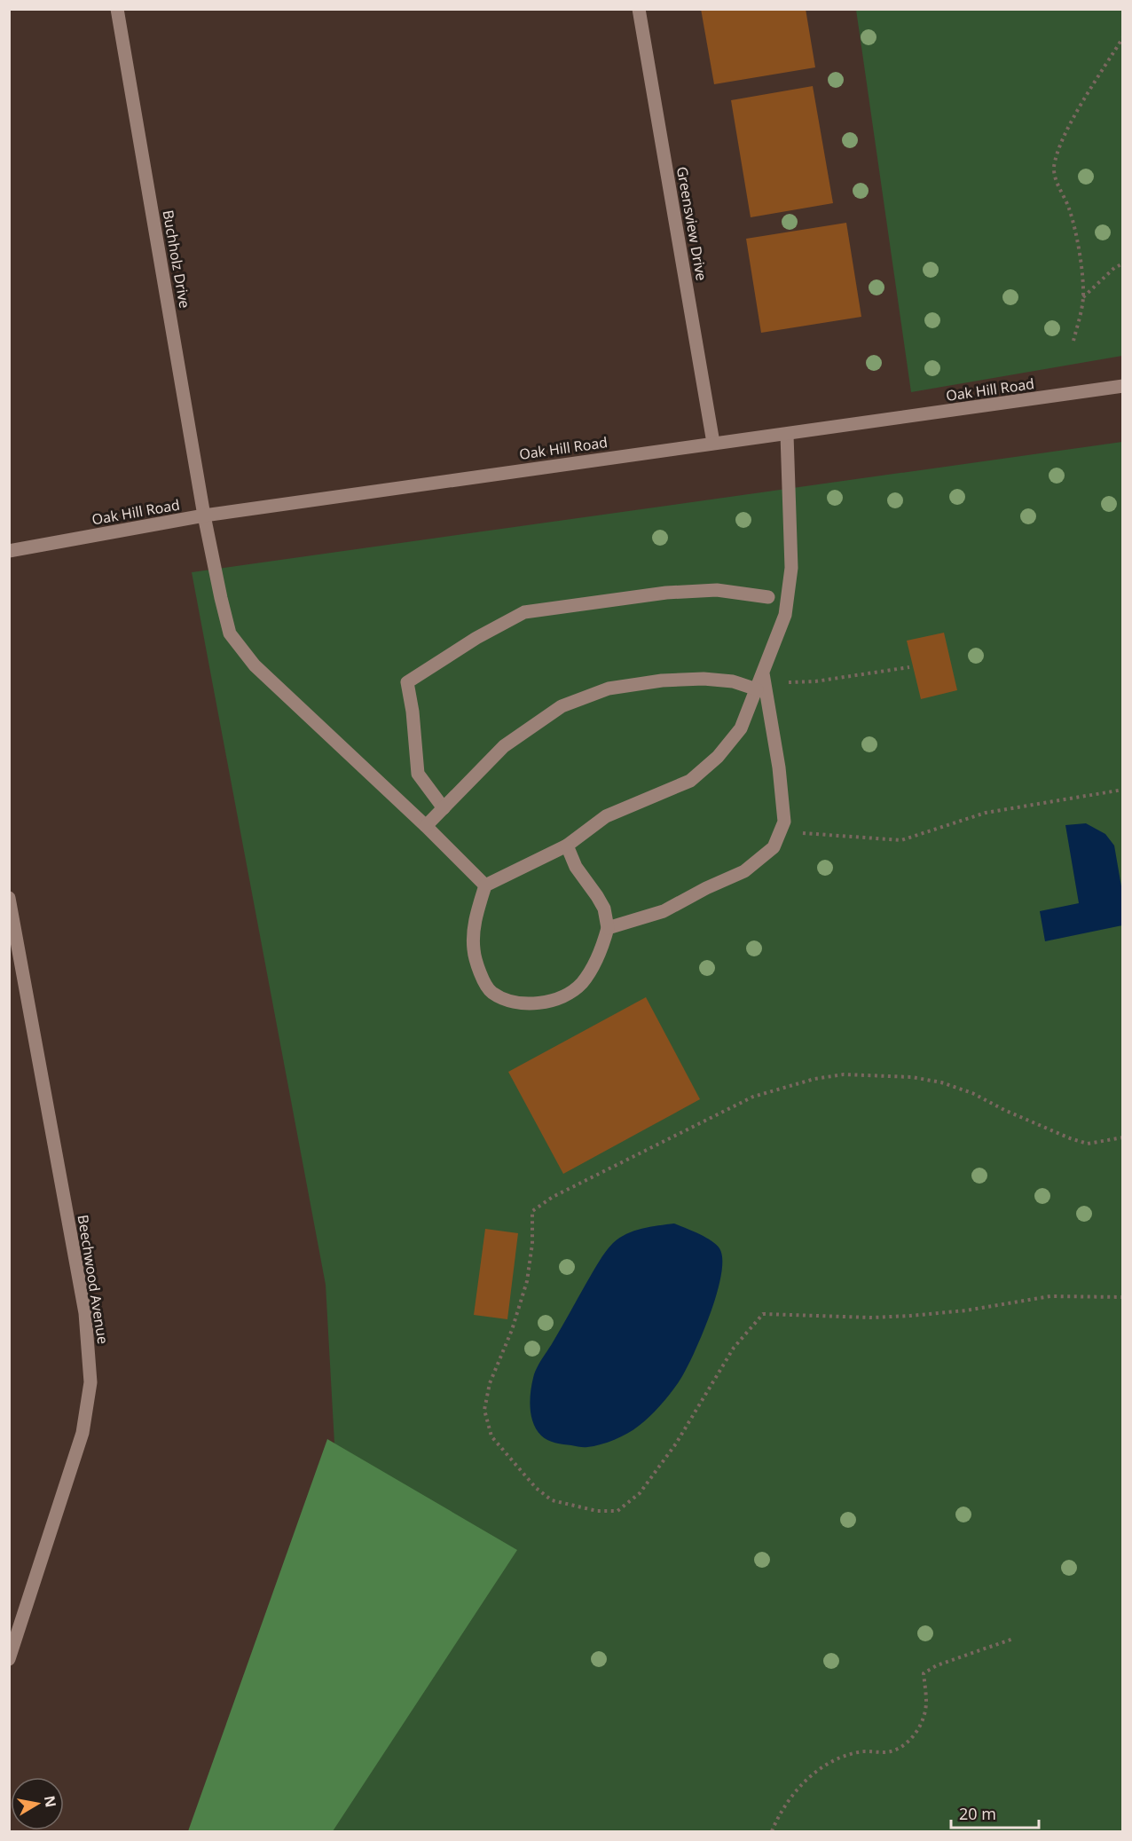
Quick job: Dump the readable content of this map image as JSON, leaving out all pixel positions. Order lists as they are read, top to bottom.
{
  "streets": {
    "street": [
      "Greensview Drive",
      "Buchholz Drive",
      "Oak Hill Road",
      "Beechwood Avenue"
    ]
  },
  "crossings": [
    ["Greensview Drive", "Oak Hill Road"],
    ["Buchholz Drive", "Oak Hill Road"]
  ],
  "scale_bar": "20 m",
  "north": "right"
}
